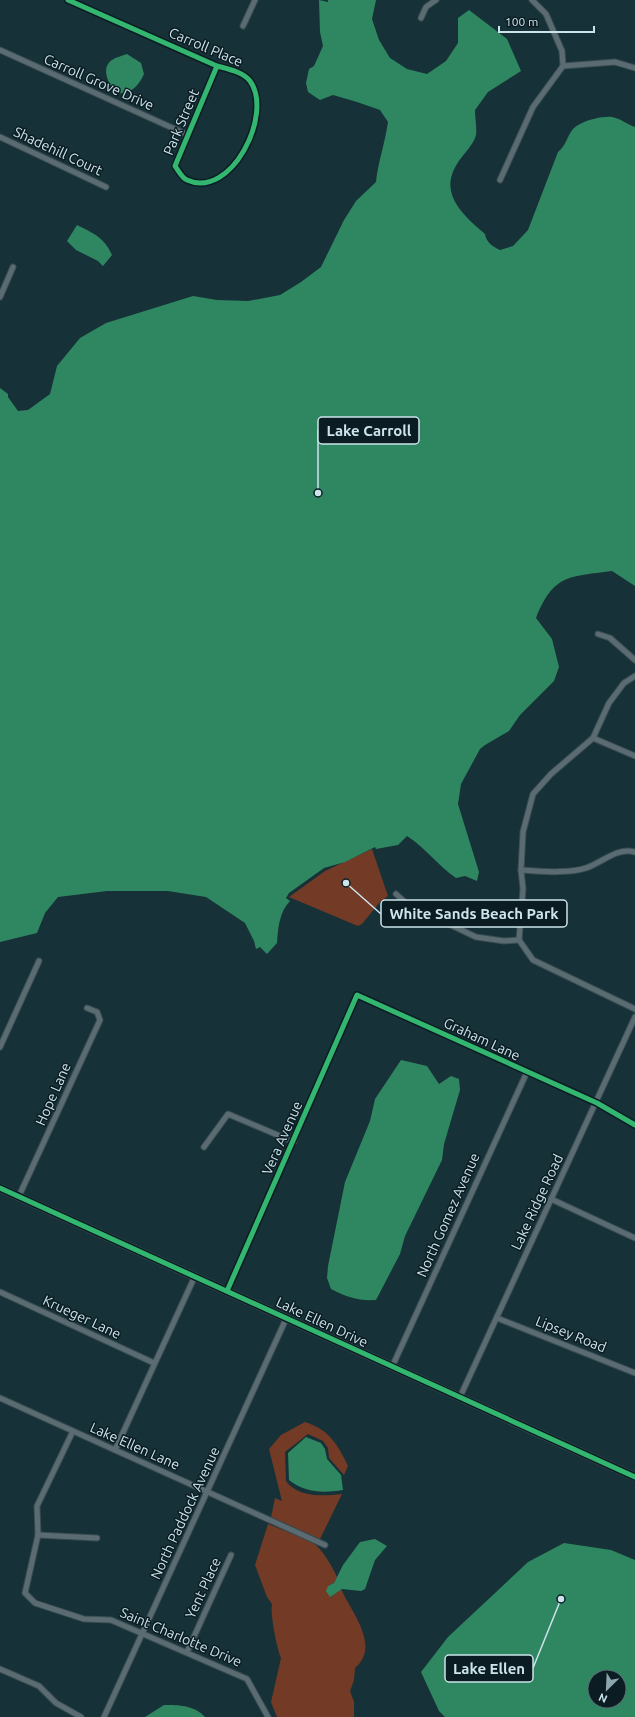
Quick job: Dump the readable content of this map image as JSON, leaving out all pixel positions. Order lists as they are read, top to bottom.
{
  "streets": {
    "street": [
      "Carroll Place",
      "Carroll Grove Drive",
      "Park Street",
      "Shadehill Court",
      "Graham Lane",
      "Hope Lane",
      "Vera Avenue",
      "Lake Ridge Road",
      "North Gomez Avenue",
      "Krueger Lane",
      "Lake Ellen Drive",
      "Lipsey Road",
      "Lake Ellen Lane",
      "North Paddock Avenue",
      "Yent Place",
      "Saint Charlotte Drive"
    ]
  },
  "crossings": [
    ["Carroll Place", "Park Street"],
    ["Carroll Grove Drive", "Park Street"],
    ["Graham Lane", "Vera Avenue"],
    ["Graham Lane", "Lake Ridge Road"],
    ["Graham Lane", "North Gomez Avenue"],
    ["Hope Lane", "Lake Ellen Drive"],
    ["Vera Avenue", "Lake Ellen Drive"],
    ["Lake Ridge Road", "Lake Ellen Drive"],
    ["Lake Ridge Road", "Lipsey Road"],
    ["North Gomez Avenue", "Lake Ellen Drive"],
    ["Lake Ellen Drive", "North Paddock Avenue"],
    ["Lake Ellen Lane", "North Paddock Avenue"],
    ["Lake Ellen Lane", "Saint Charlotte Drive"],
    ["North Paddock Avenue", "Saint Charlotte Drive"],
    ["Yent Place", "Saint Charlotte Drive"]
  ],
  "places": ["Lake Carroll", "White Sands Beach Park", "Lake Ellen"],
  "scale_bar": "100 m",
  "north": "bottom left"
}
